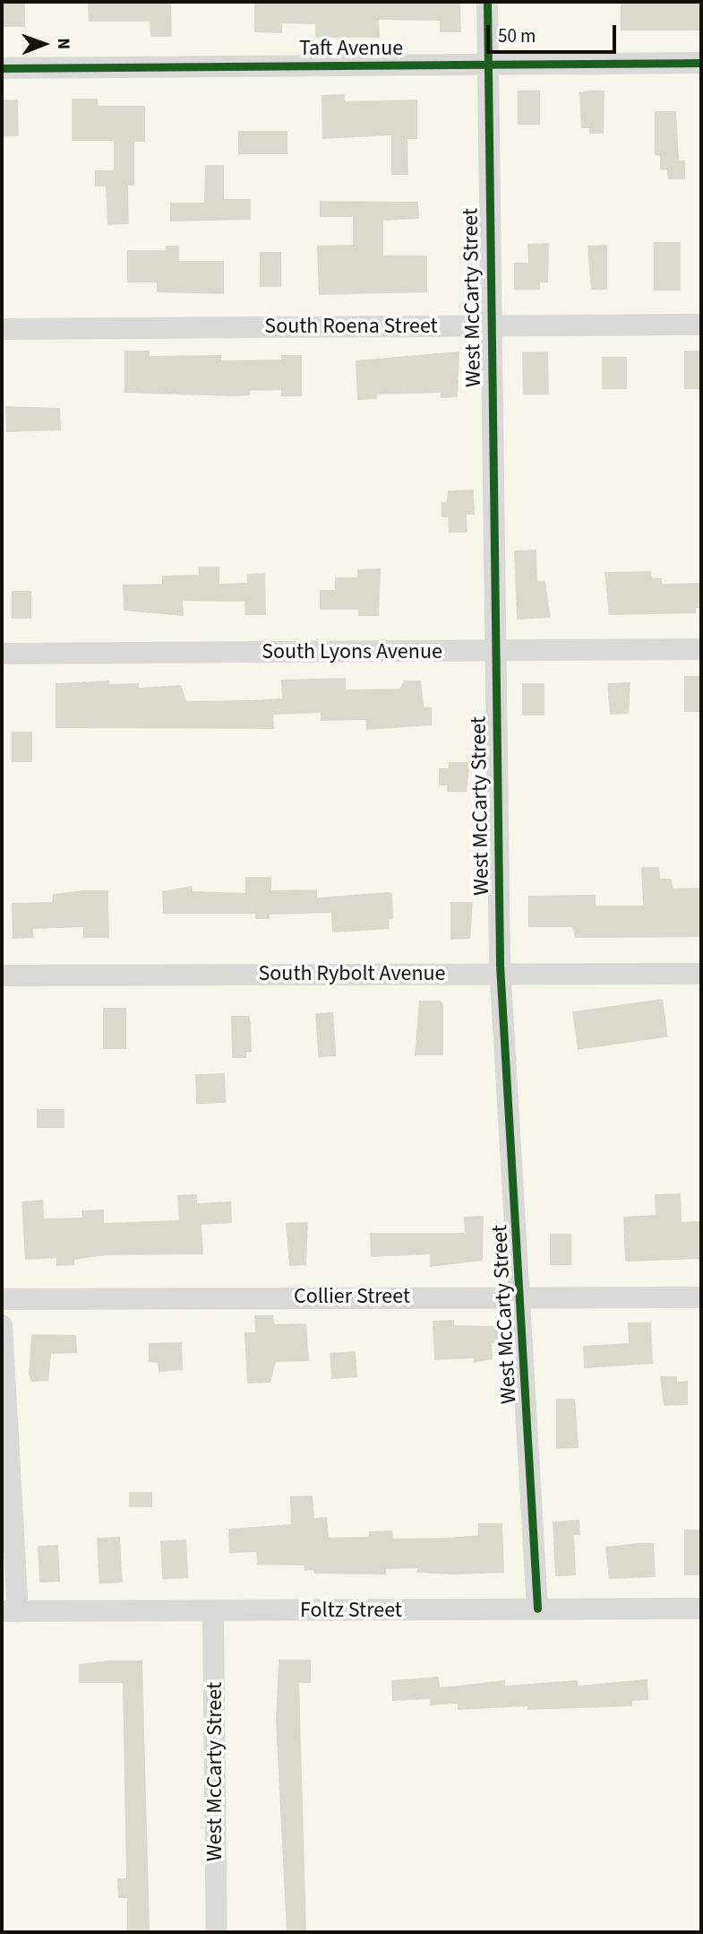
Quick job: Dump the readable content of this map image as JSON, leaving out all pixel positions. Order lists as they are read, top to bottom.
{
  "streets": {
    "street": [
      "Taft Avenue",
      "West McCarty Street",
      "South Roena Street",
      "South Lyons Avenue",
      "South Rybolt Avenue",
      "Collier Street",
      "Foltz Street"
    ]
  },
  "crossings": [
    ["Taft Avenue", "West McCarty Street"],
    ["West McCarty Street", "South Roena Street"],
    ["West McCarty Street", "South Lyons Avenue"],
    ["West McCarty Street", "South Rybolt Avenue"],
    ["West McCarty Street", "Collier Street"],
    ["West McCarty Street", "Foltz Street"]
  ],
  "scale_bar": "50 m",
  "north": "right"
}
